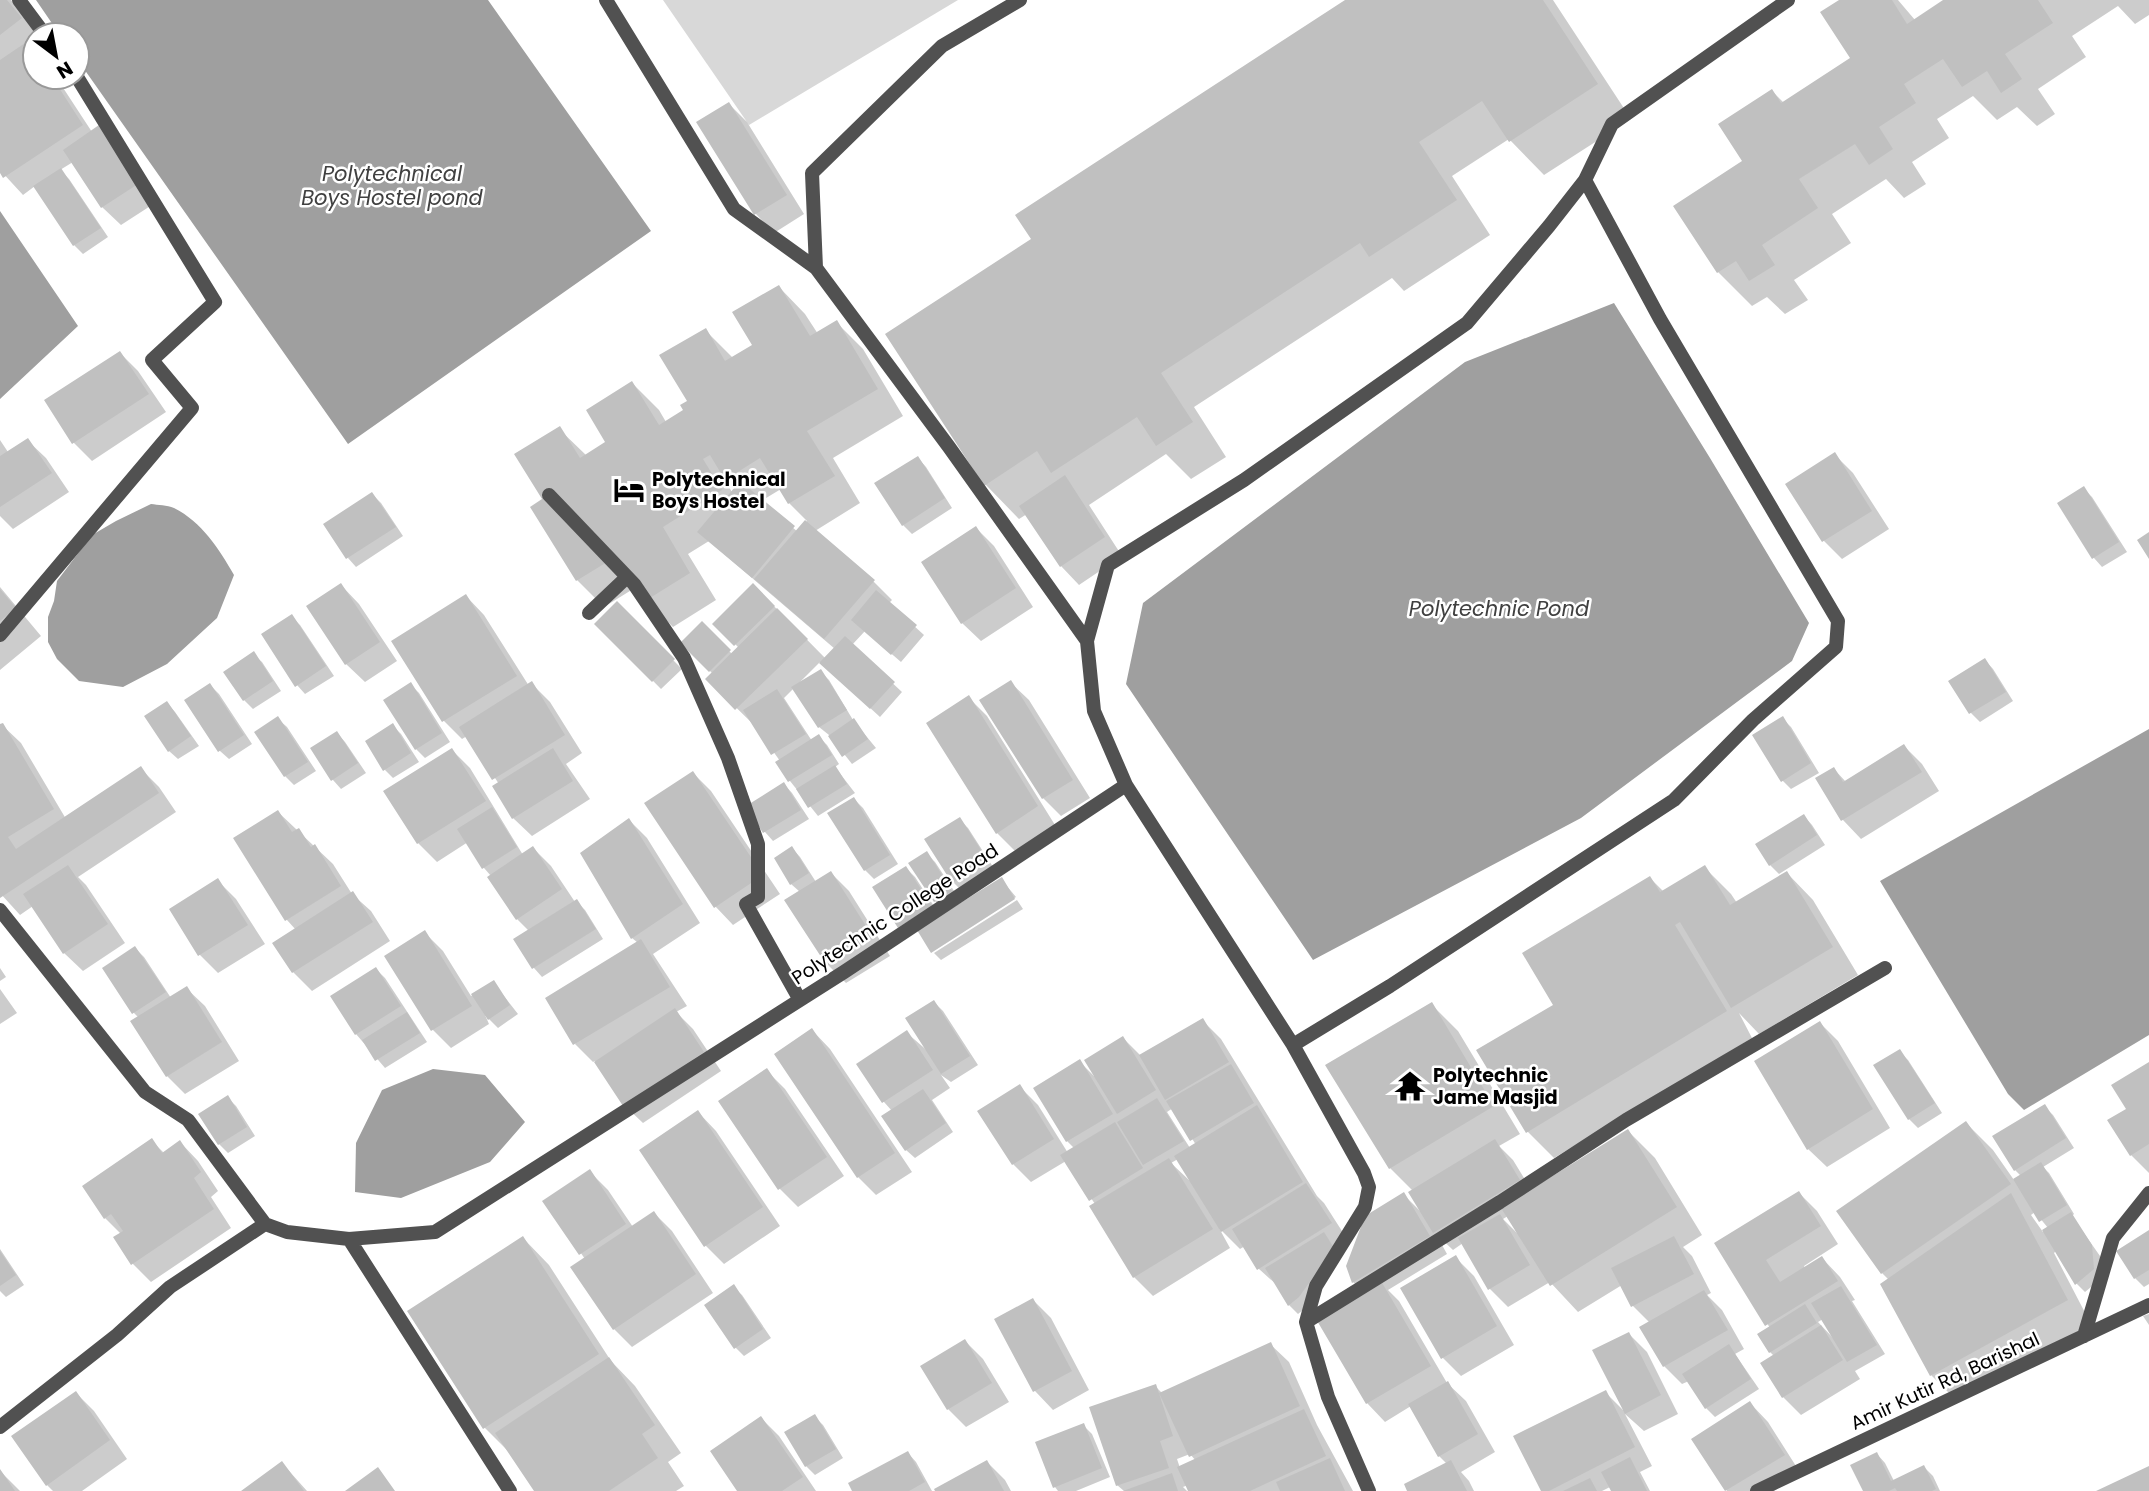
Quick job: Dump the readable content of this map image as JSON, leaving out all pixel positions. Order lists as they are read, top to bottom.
{
  "streets": {
    "street": ["Polytechnic College Road", "Amir Kutir Rd, Barishal"]
  },
  "water": ["Polytechnical Boys Hostel pond", "Polytechnic Pond"],
  "places": {
    "hotel": ["Polytechnical Boys Hostel"],
    "temple": ["Polytechnic Jame Masjid"]
  },
  "north": "bottom right"
}
